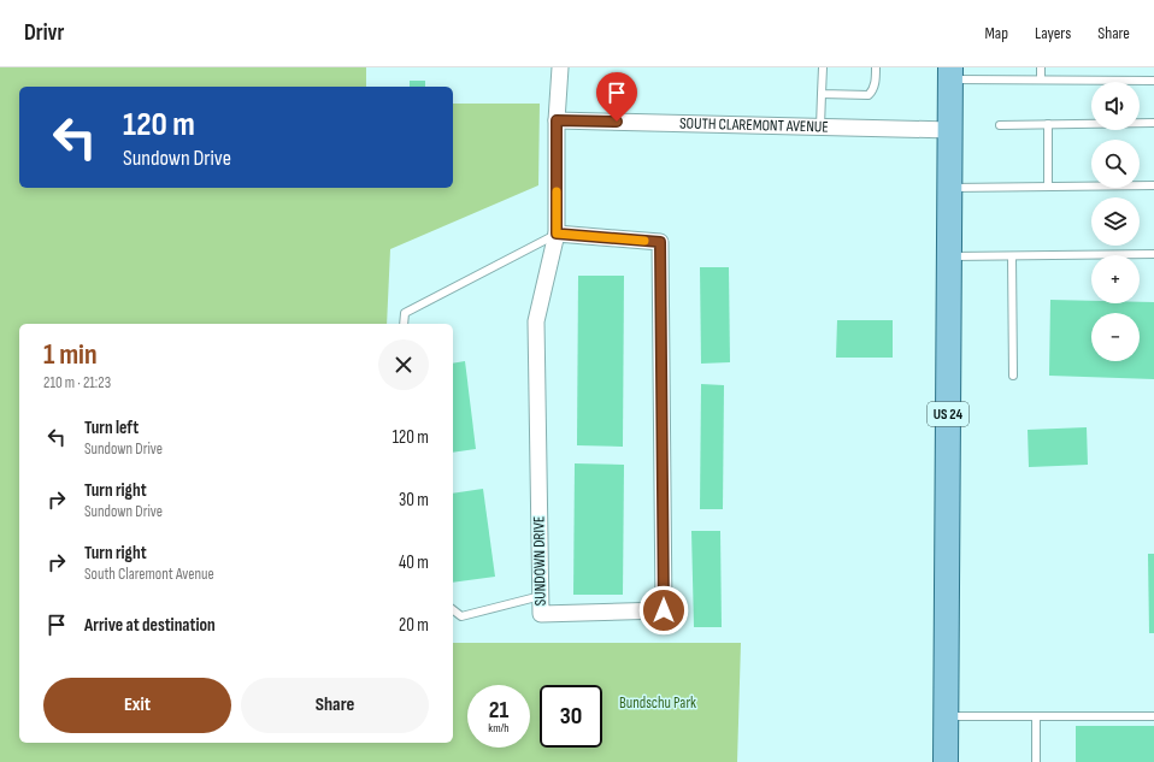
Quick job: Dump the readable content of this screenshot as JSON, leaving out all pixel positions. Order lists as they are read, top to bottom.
{
  "streets": {
    "main road": ["US 24"],
    "street": ["SOUTH CLAREMONT AVENUE", "SUNDOWN DRIVE"]
  },
  "crossings": [
    ["SOUTH CLAREMONT AVENUE", "US 24"],
    ["SOUTH CLAREMONT AVENUE", "SUNDOWN DRIVE"]
  ],
  "parks": ["Bundschu Park"],
  "page": {
    "header": "Drivr",
    "nav": ["Map", "Layers", "Share"],
    "map_buttons": ["+", "−"],
    "turn": ["120 m", "Sundown Drive"],
    "heading": ["1 min", "210 m · 21:23"],
    "list": [
      {
        "name": "Turn left",
        "note": "Sundown Drive",
        "value": "120 m"
      },
      {
        "name": "Turn right",
        "note": "Sundown Drive",
        "value": "30 m"
      },
      {
        "name": "Turn right",
        "note": "South Claremont Avenue",
        "value": "40 m"
      },
      {
        "name": "Arrive at destination",
        "value": "20 m"
      }
    ],
    "buttons": ["Exit", "Share"],
    "speed": "21 km/h",
    "limit": "30"
  }
}
